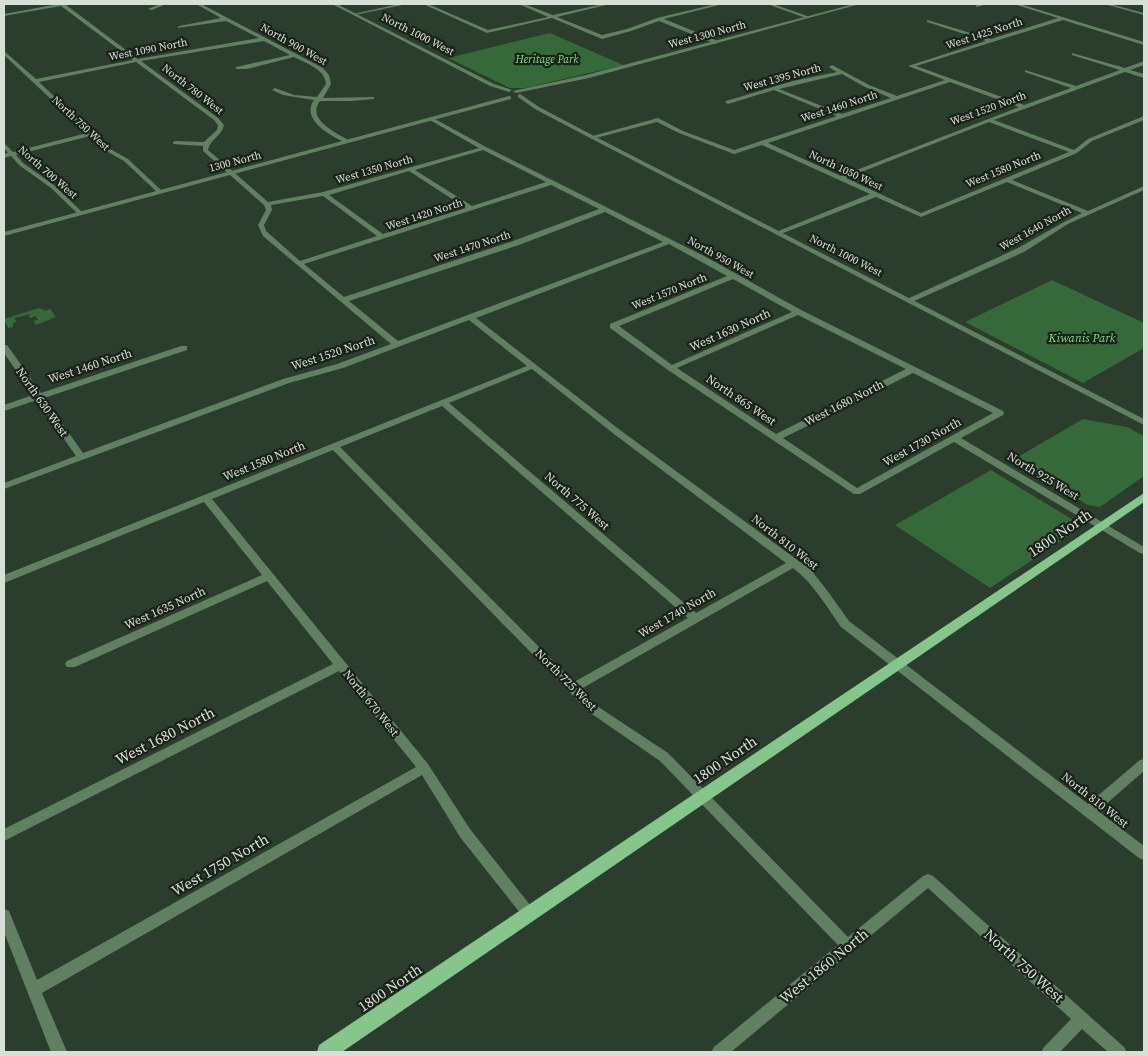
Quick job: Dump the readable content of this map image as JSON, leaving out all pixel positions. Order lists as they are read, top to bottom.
{
  "streets": {
    "main road": ["1800 North"],
    "street": [
      "West 1425 North",
      "North 1000 West",
      "West 1300 North",
      "North 900 West",
      "West 1090 North",
      "West 1395 North",
      "North 780 West",
      "West 1460 North",
      "West 1520 North",
      "North 750 West",
      "1300 North",
      "West 1350 North",
      "West 1580 North",
      "North 1050 West",
      "North 700 West",
      "West 1420 North",
      "West 1640 North",
      "West 1470 North",
      "North 950 West",
      "West 1570 North",
      "West 1630 North",
      "North 865 West",
      "North 630 West",
      "West 1680 North",
      "West 1730 North",
      "North 925 West",
      "North 775 West",
      "North 810 West",
      "West 1635 North",
      "West 1740 North",
      "North 725 West",
      "North 670 West",
      "West 1750 North",
      "West 1860 North"
    ]
  },
  "crossings": [
    ["West 1425 North", "West 1460 North"],
    ["North 1000 West", "West 1300 North"],
    ["North 1000 West", "West 1460 North"],
    ["North 1000 West", "1300 North"],
    ["North 1000 West", "West 1640 North"],
    ["West 1300 North", "1300 North"],
    ["North 900 West", "West 1090 North"],
    ["North 900 West", "1300 North"],
    ["West 1090 North", "North 780 West"],
    ["West 1090 North", "North 750 West"],
    ["West 1460 North", "North 1050 West"],
    ["West 1460 North", "North 630 West"],
    ["West 1520 North", "North 1050 West"],
    ["West 1520 North", "North 950 West"],
    ["West 1520 North", "North 630 West"],
    ["West 1520 North", "North 810 West"],
    ["North 750 West", "1300 North"],
    ["North 750 West", "West 1860 North"],
    ["1300 North", "North 700 West"],
    ["1300 North", "North 950 West"],
    ["West 1350 North", "North 950 West"],
    ["West 1580 North", "North 1050 West"],
    ["West 1580 North", "North 775 West"],
    ["West 1580 North", "North 810 West"],
    ["West 1580 North", "North 725 West"],
    ["West 1580 North", "North 670 West"],
    ["West 1420 North", "North 950 West"],
    ["West 1470 North", "North 950 West"],
    ["North 950 West", "West 1570 North"],
    ["North 950 West", "West 1630 North"],
    ["North 950 West", "West 1680 North"],
    ["North 950 West", "West 1730 North"],
    ["West 1570 North", "North 865 West"],
    ["West 1630 North", "North 865 West"],
    ["North 865 West", "West 1680 North"],
    ["North 865 West", "West 1730 North"],
    ["West 1680 North", "North 670 West"],
    ["West 1730 North", "North 925 West"],
    ["North 925 West", "1800 North"],
    ["North 775 West", "West 1740 North"],
    ["1800 North", "North 810 West"],
    ["1800 North", "North 725 West"],
    ["1800 North", "North 670 West"],
    ["North 810 West", "West 1740 North"],
    ["West 1635 North", "North 670 West"],
    ["West 1740 North", "North 725 West"],
    ["North 725 West", "West 1860 North"],
    ["North 670 West", "West 1750 North"]
  ],
  "parks": ["Heritage Park", "Kiwanis Park"]
}
